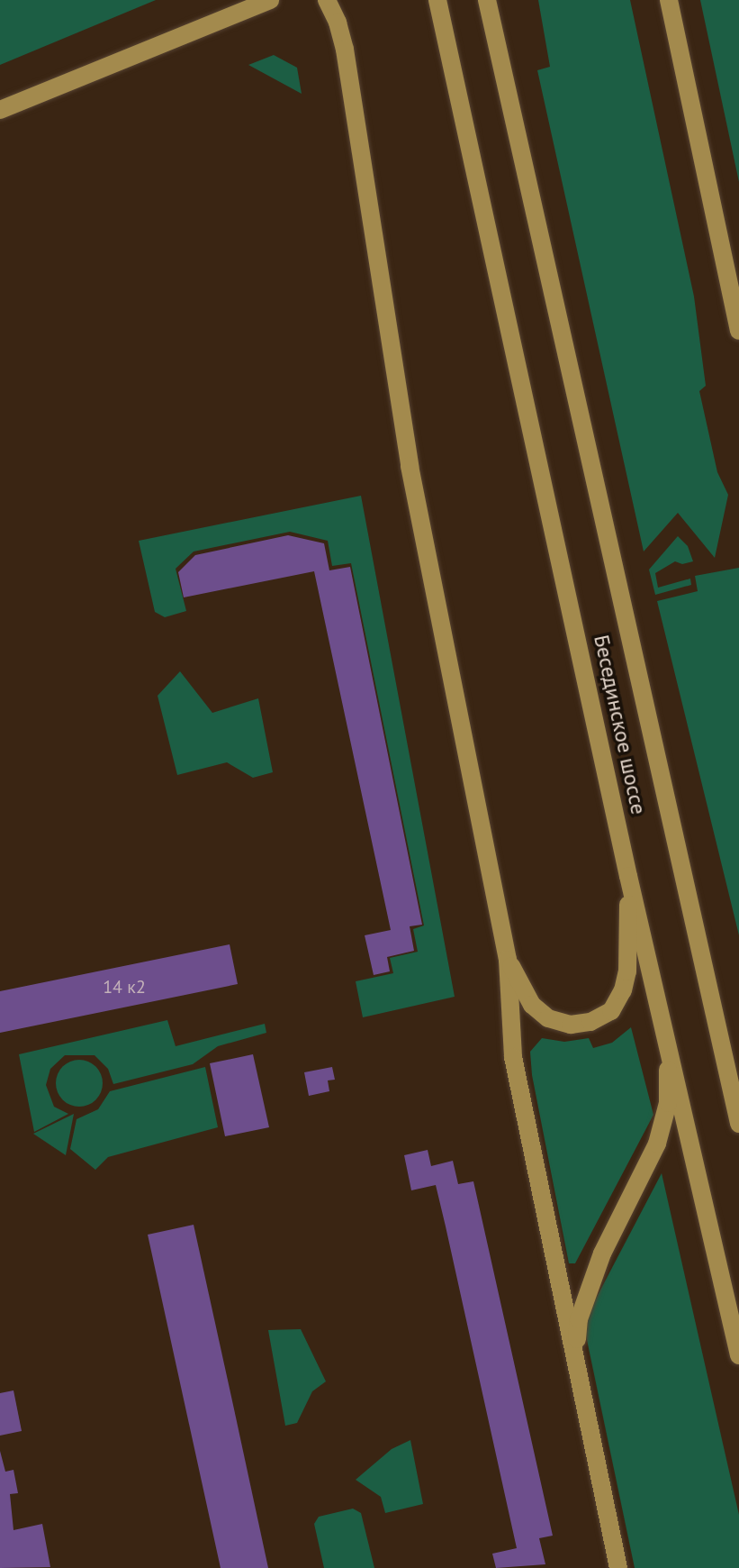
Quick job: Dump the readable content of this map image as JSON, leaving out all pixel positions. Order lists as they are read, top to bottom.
{
  "streets": {
    "main road": ["Бесединское шоссе"]
  },
  "house_numbers": ["14 к2"]
}
